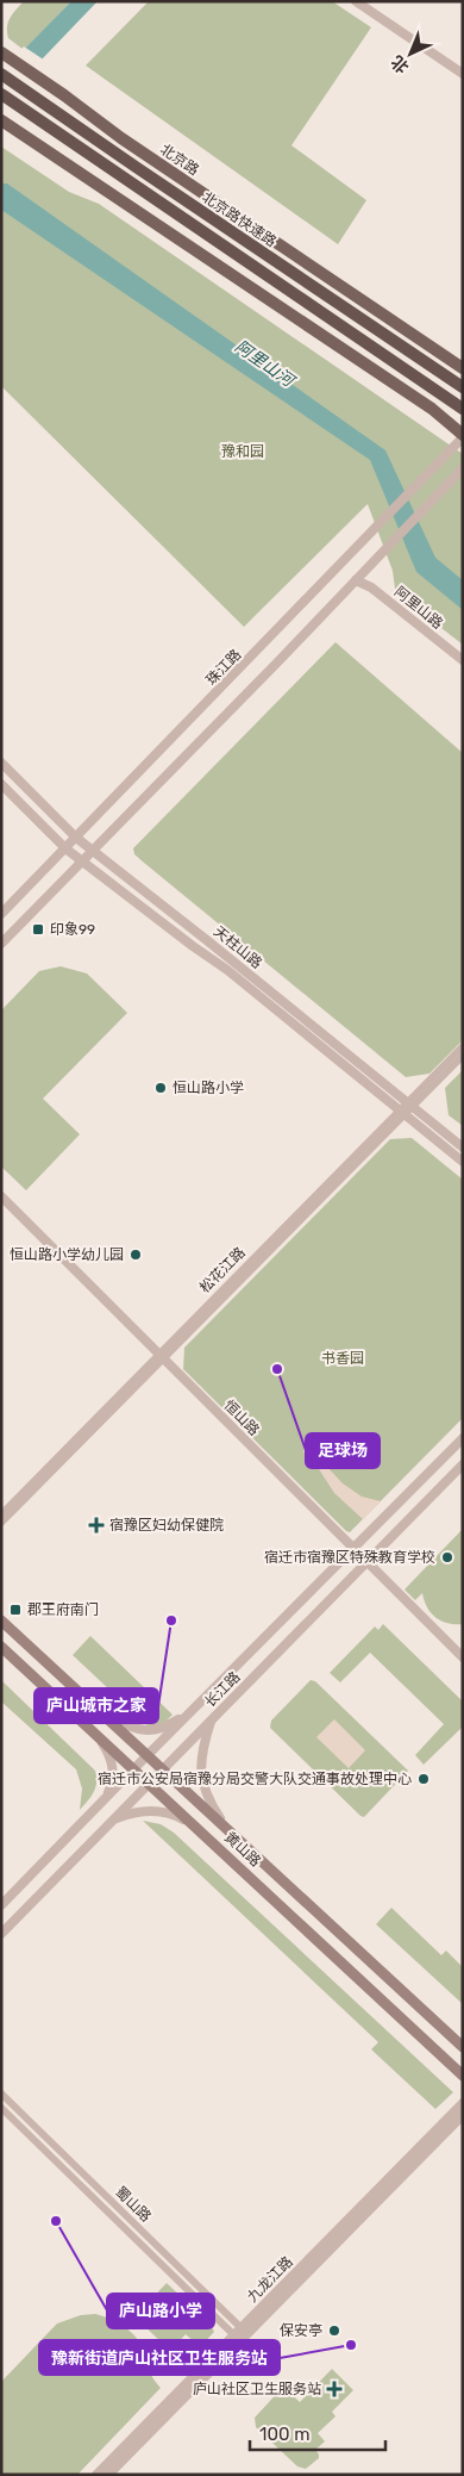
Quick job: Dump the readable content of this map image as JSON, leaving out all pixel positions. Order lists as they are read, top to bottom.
{
  "streets": {
    "highway": ["北京路快速路"],
    "main road": ["北京路", "黄山路"],
    "street": [
      "阿里山路",
      "珠江路",
      "天柱山路",
      "松花江路",
      "恒山路",
      "长江路",
      "蜀山路",
      "九龙江路"
    ]
  },
  "crossings": [
    ["珠江路", "天柱山路"],
    ["天柱山路", "松花江路"],
    ["松花江路", "恒山路"],
    ["恒山路", "长江路"],
    ["长江路", "黄山路"],
    ["蜀山路", "九龙江路"]
  ],
  "water": ["阿里山河"],
  "parks": ["豫和园", "书香园"],
  "places": {
    "transit": ["印象99", "郡王府南门"],
    "other": [
      "恒山路小学",
      "恒山路小学幼儿园",
      "足球场",
      "宿迁市宿豫区特殊教育学校",
      "庐山城市之家",
      "宿迁市公安局宿豫分局交警大队交通事故处理中心",
      "庐山路小学",
      "保安亭",
      "豫新街道庐山社区卫生服务站"
    ],
    "health": ["宿豫区妇幼保健院", "庐山社区卫生服务站"]
  },
  "scale_bar": "100 m",
  "north": "bottom left"
}
